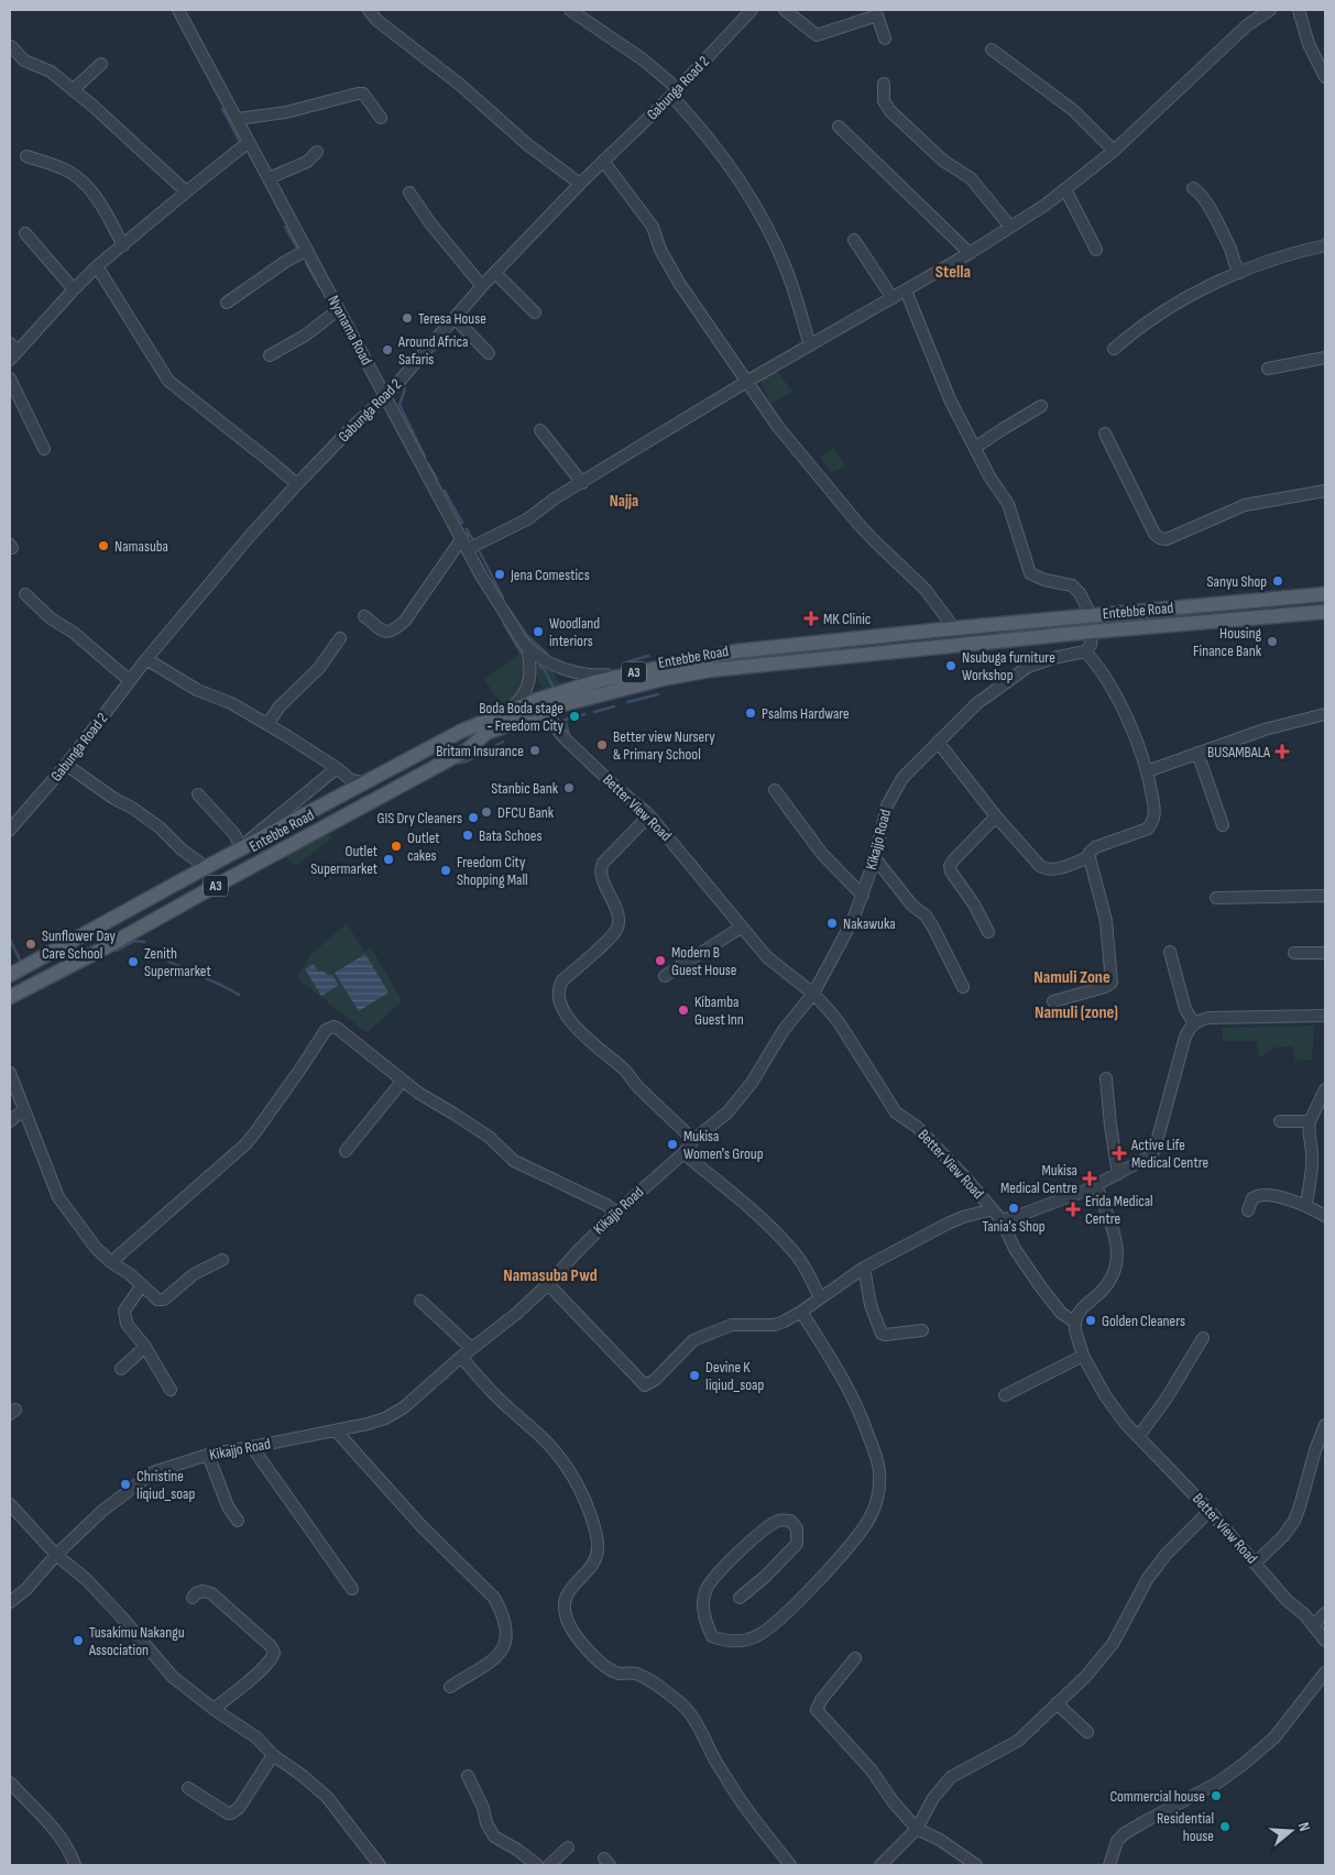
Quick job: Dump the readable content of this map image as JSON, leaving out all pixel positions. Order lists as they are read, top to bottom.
{
  "streets": {
    "main road": ["Entebbe Road", "A3"],
    "street": [
      "Gabunga Road 2",
      "Nyanama Road",
      "Better View Road",
      "Kikajjo Road"
    ]
  },
  "crossings": [
    ["Gabunga Road 2", "Nyanama Road"],
    ["Nyanama Road", "Entebbe Road"],
    ["Entebbe Road", "Better View Road"],
    ["Better View Road", "Kikajjo Road"]
  ],
  "districts": [
    "Stella",
    "Najja",
    "Namuli Zone",
    "Namuli (zone)",
    "Namasuba Pwd"
  ],
  "places": {
    "other": [
      "Teresa House",
      "Around Africa Safaris",
      "Namasuba",
      "Jena Comestics",
      "Sanyu Shop",
      "Woodland interiors",
      "Housing Finance Bank",
      "Nsubuga furniture Workshop",
      "Psalms Hardware",
      "Boda Boda stage - Freedom City",
      "Better view Nursery & Primary School",
      "Britam Insurance",
      "Stanbic Bank",
      "DFCU Bank",
      "GIS Dry Cleaners",
      "Bata Schoes",
      "Outlet cakes",
      "Outlet Supermarket",
      "Freedom City Shopping Mall",
      "Nakawuka",
      "Sunflower Day Care School",
      "Modern B Guest House",
      "Zenith Supermarket",
      "Kibamba Guest Inn",
      "Mukisa Women's Group",
      "Tania's Shop",
      "Golden Cleaners",
      "Devine K liqiud_soap",
      "Christine liqiud_soap",
      "Tusakimu Nakangu Association",
      "Commercial house",
      "Residential house"
    ],
    "health": [
      "MK Clinic",
      "BUSAMBALA",
      "Active Life Medical Centre",
      "Mukisa Medical Centre",
      "Erida Medical Centre"
    ]
  },
  "north": "right"
}
